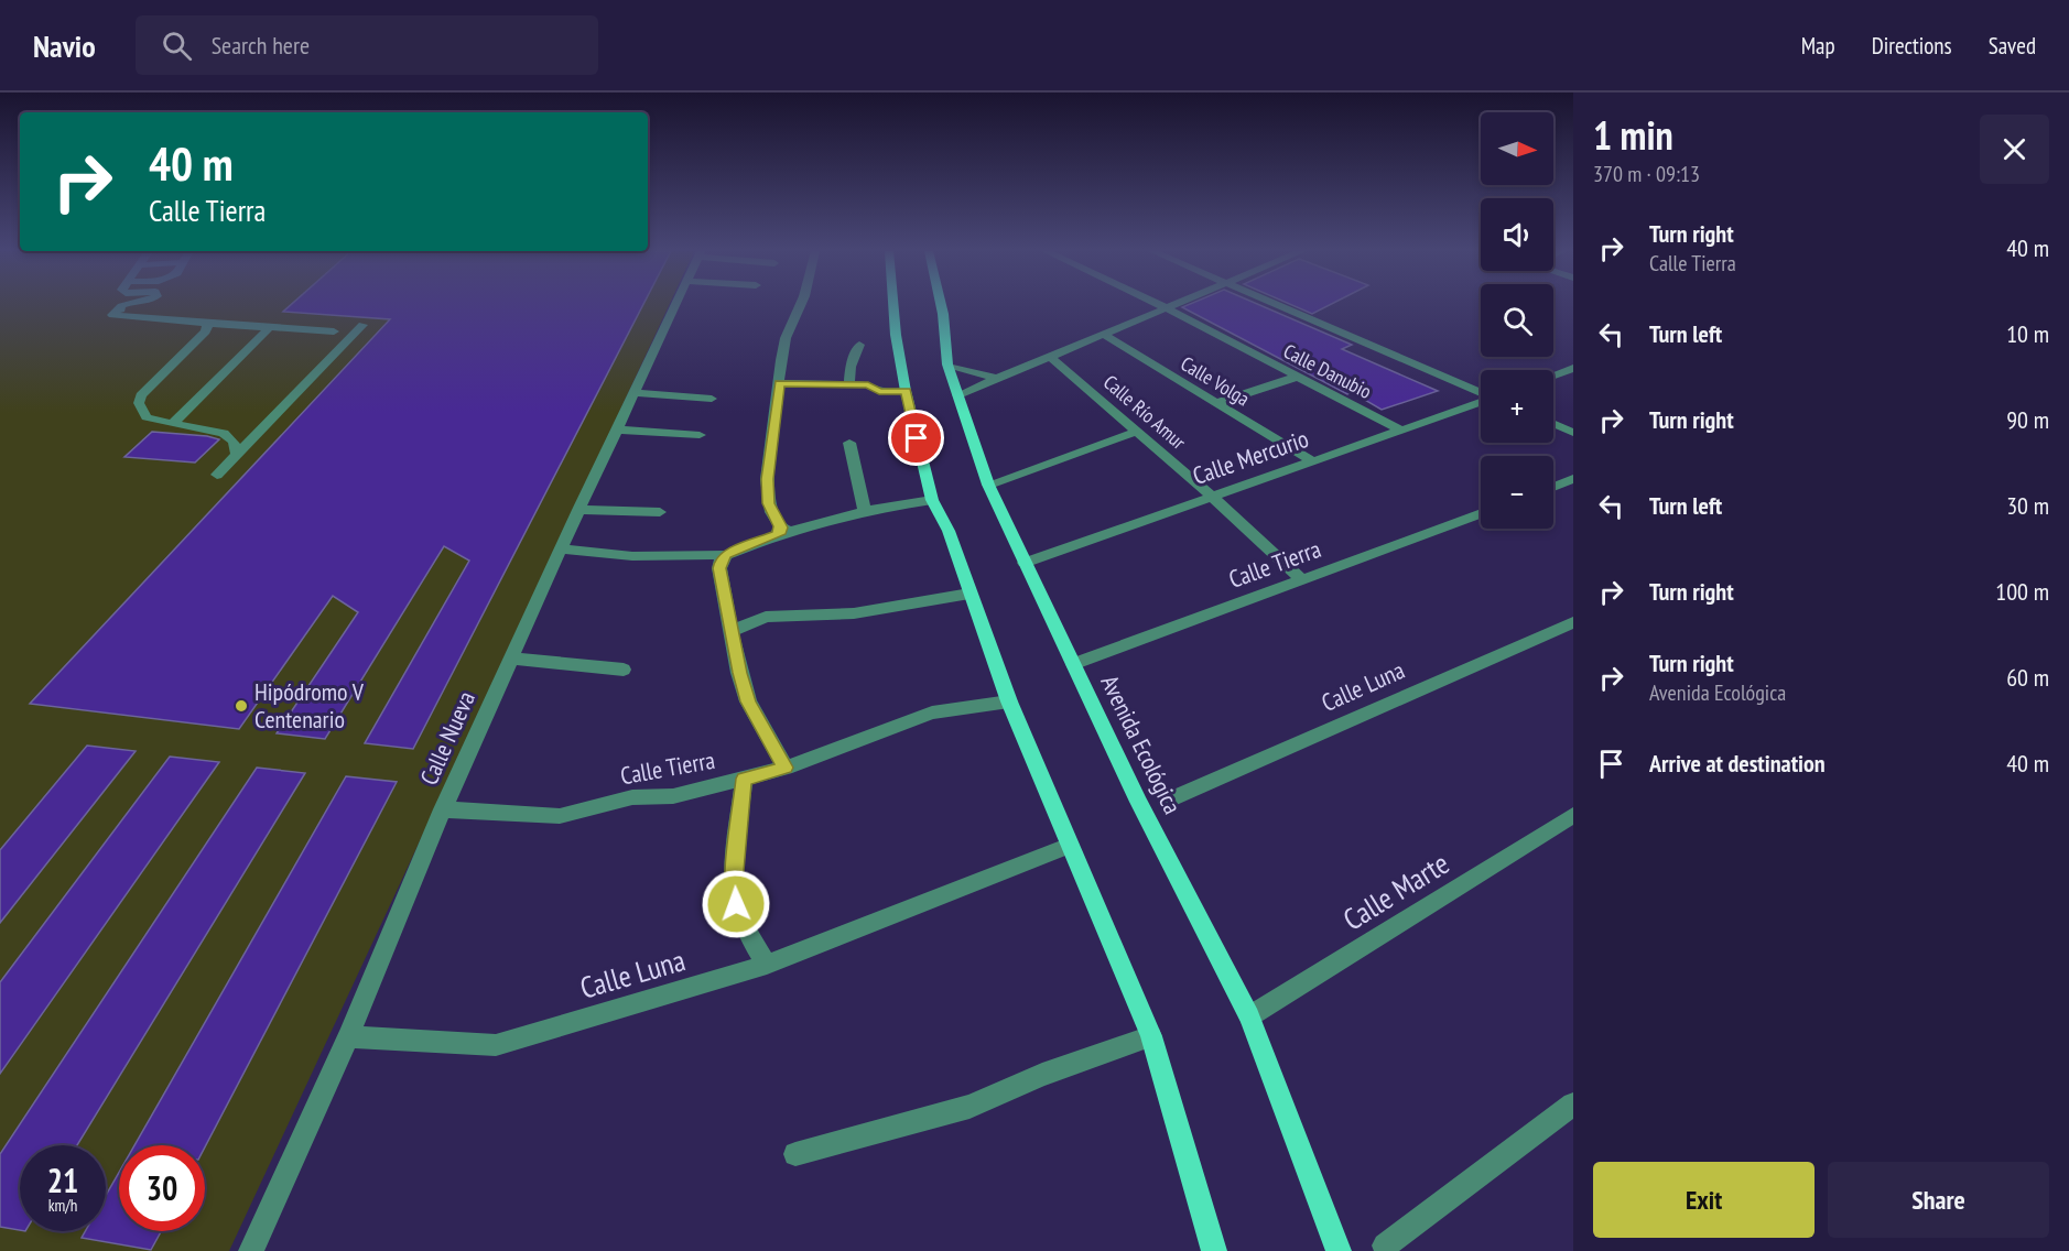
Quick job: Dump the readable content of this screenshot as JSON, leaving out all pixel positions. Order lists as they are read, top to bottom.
{
  "streets": {
    "main road": ["Avenida Ecológica"],
    "street": [
      "Calle Danubio",
      "Calle Volga",
      "Calle Río Amur",
      "Calle Mercurio",
      "Calle Tierra",
      "Calle Luna",
      "Calle Nueva",
      "Calle Marte"
    ]
  },
  "crossings": [
    ["Calle Danubio", "Calle Mercurio"],
    ["Calle Volga", "Calle Mercurio"],
    ["Calle Río Amur", "Calle Mercurio"],
    ["Calle Río Amur", "Calle Tierra"],
    ["Calle Mercurio", "Avenida Ecológica"],
    ["Calle Tierra", "Calle Nueva"],
    ["Calle Tierra", "Avenida Ecológica"],
    ["Calle Luna", "Calle Nueva"],
    ["Avenida Ecológica", "Calle Marte"]
  ],
  "places": ["Hipódromo V Centenario"],
  "north": "right",
  "page": {
    "header": "Navio",
    "search": "Search here",
    "nav": ["Map", "Directions", "Saved"],
    "heading": ["1 min", "370 m · 09:13"],
    "map_buttons": ["+", "−"],
    "turn": ["40 m", "Calle Tierra"],
    "list": [
      {
        "name": "Turn right",
        "note": "Calle Tierra",
        "value": "40 m"
      },
      {
        "name": "Turn left",
        "value": "10 m"
      },
      {
        "name": "Turn right",
        "value": "90 m"
      },
      {
        "name": "Turn left",
        "value": "30 m"
      },
      {
        "name": "Turn right",
        "value": "100 m"
      },
      {
        "name": "Turn right",
        "note": "Avenida Ecológica",
        "value": "60 m"
      },
      {
        "name": "Arrive at destination",
        "value": "40 m"
      }
    ],
    "speed": "21 km/h",
    "limit": "30",
    "buttons": ["Exit", "Share"]
  }
}
